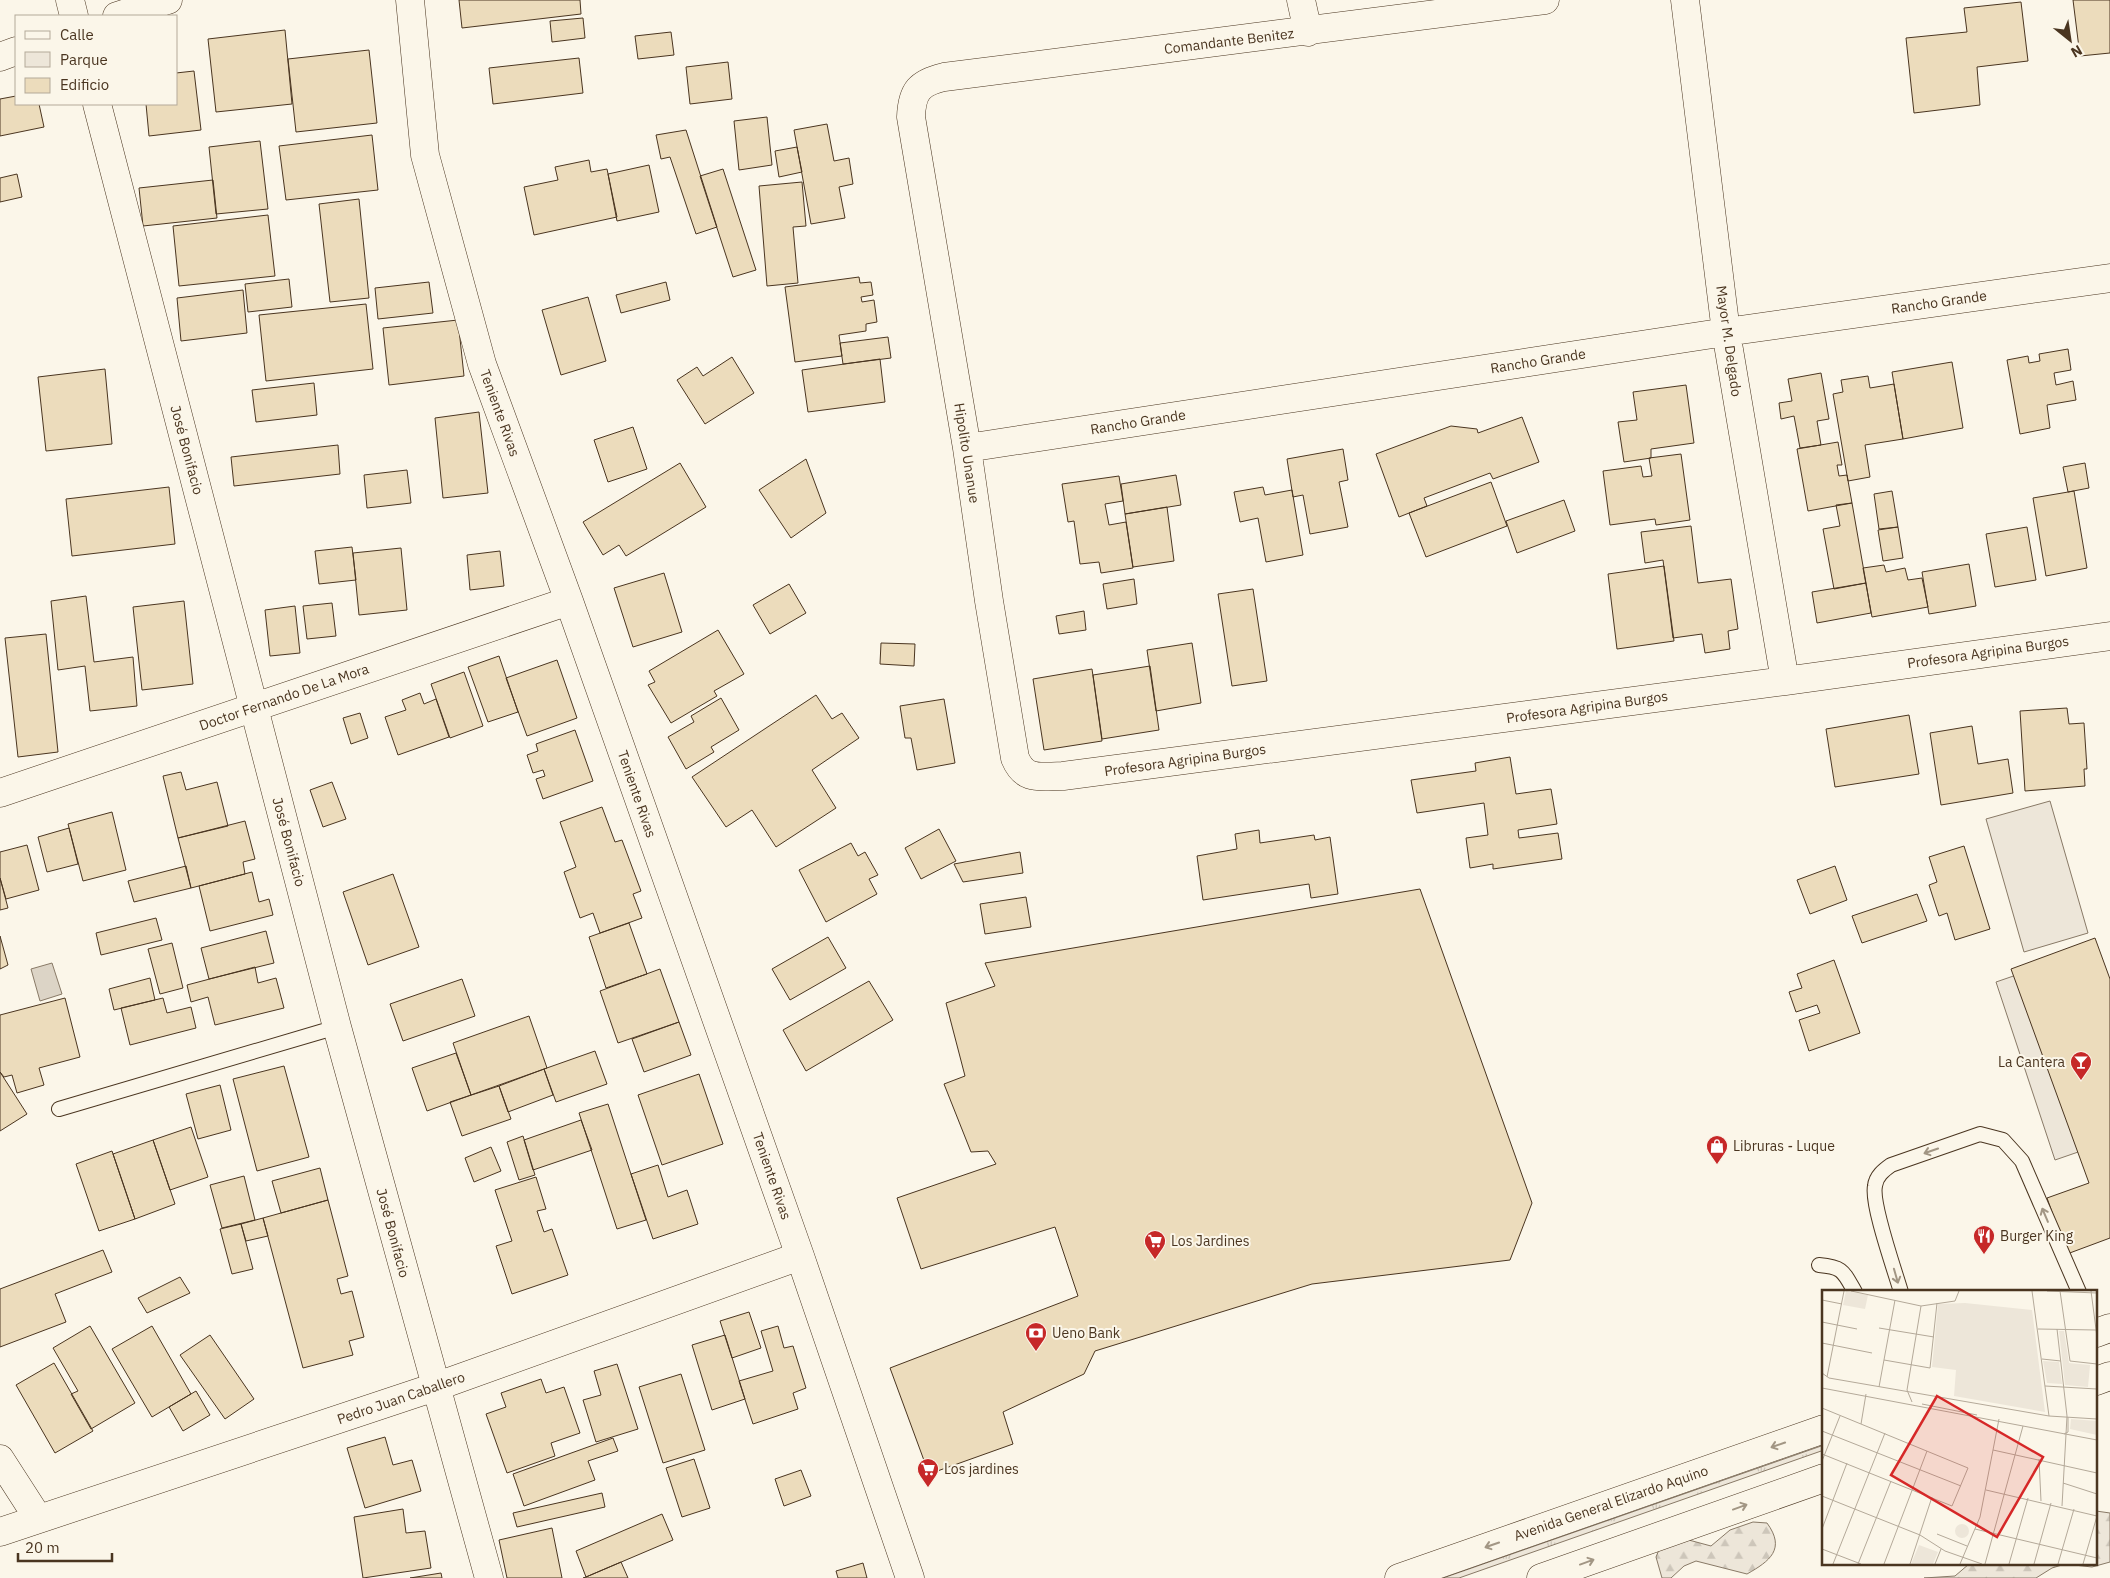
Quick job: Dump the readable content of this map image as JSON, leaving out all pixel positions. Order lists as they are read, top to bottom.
{
  "streets": {
    "street": [
      "Comandante Benitez",
      "Rancho Grande",
      "Mayor M. Delgado",
      "Teniente Rivas",
      "José Bonifacio",
      "Hipolito Unanue",
      "Profesora Agripina Burgos",
      "Doctor Fernando De La Mora",
      "Pedro Juan Caballero",
      "Avenida General Elizardo Aquino"
    ]
  },
  "crossings": [
    ["Comandante Benitez", "Hipolito Unanue"],
    ["Rancho Grande", "Mayor M. Delgado"],
    ["Rancho Grande", "Hipolito Unanue"],
    ["Mayor M. Delgado", "Profesora Agripina Burgos"],
    ["Teniente Rivas", "Doctor Fernando De La Mora"],
    ["Teniente Rivas", "Pedro Juan Caballero"],
    ["José Bonifacio", "Doctor Fernando De La Mora"],
    ["José Bonifacio", "Pedro Juan Caballero"],
    ["Hipolito Unanue", "Profesora Agripina Burgos"]
  ],
  "places": {
    "bar": ["La Cantera"],
    "shop": ["Libruras - Luque"],
    "restaurant": ["Burger King"],
    "supermarket": ["Los Jardines", "Los jardines"],
    "bank": ["Ueno Bank"]
  },
  "legend": ["Calle", "Parque", "Edificio"],
  "scale_bar": "20 m",
  "north": "bottom right"
}
